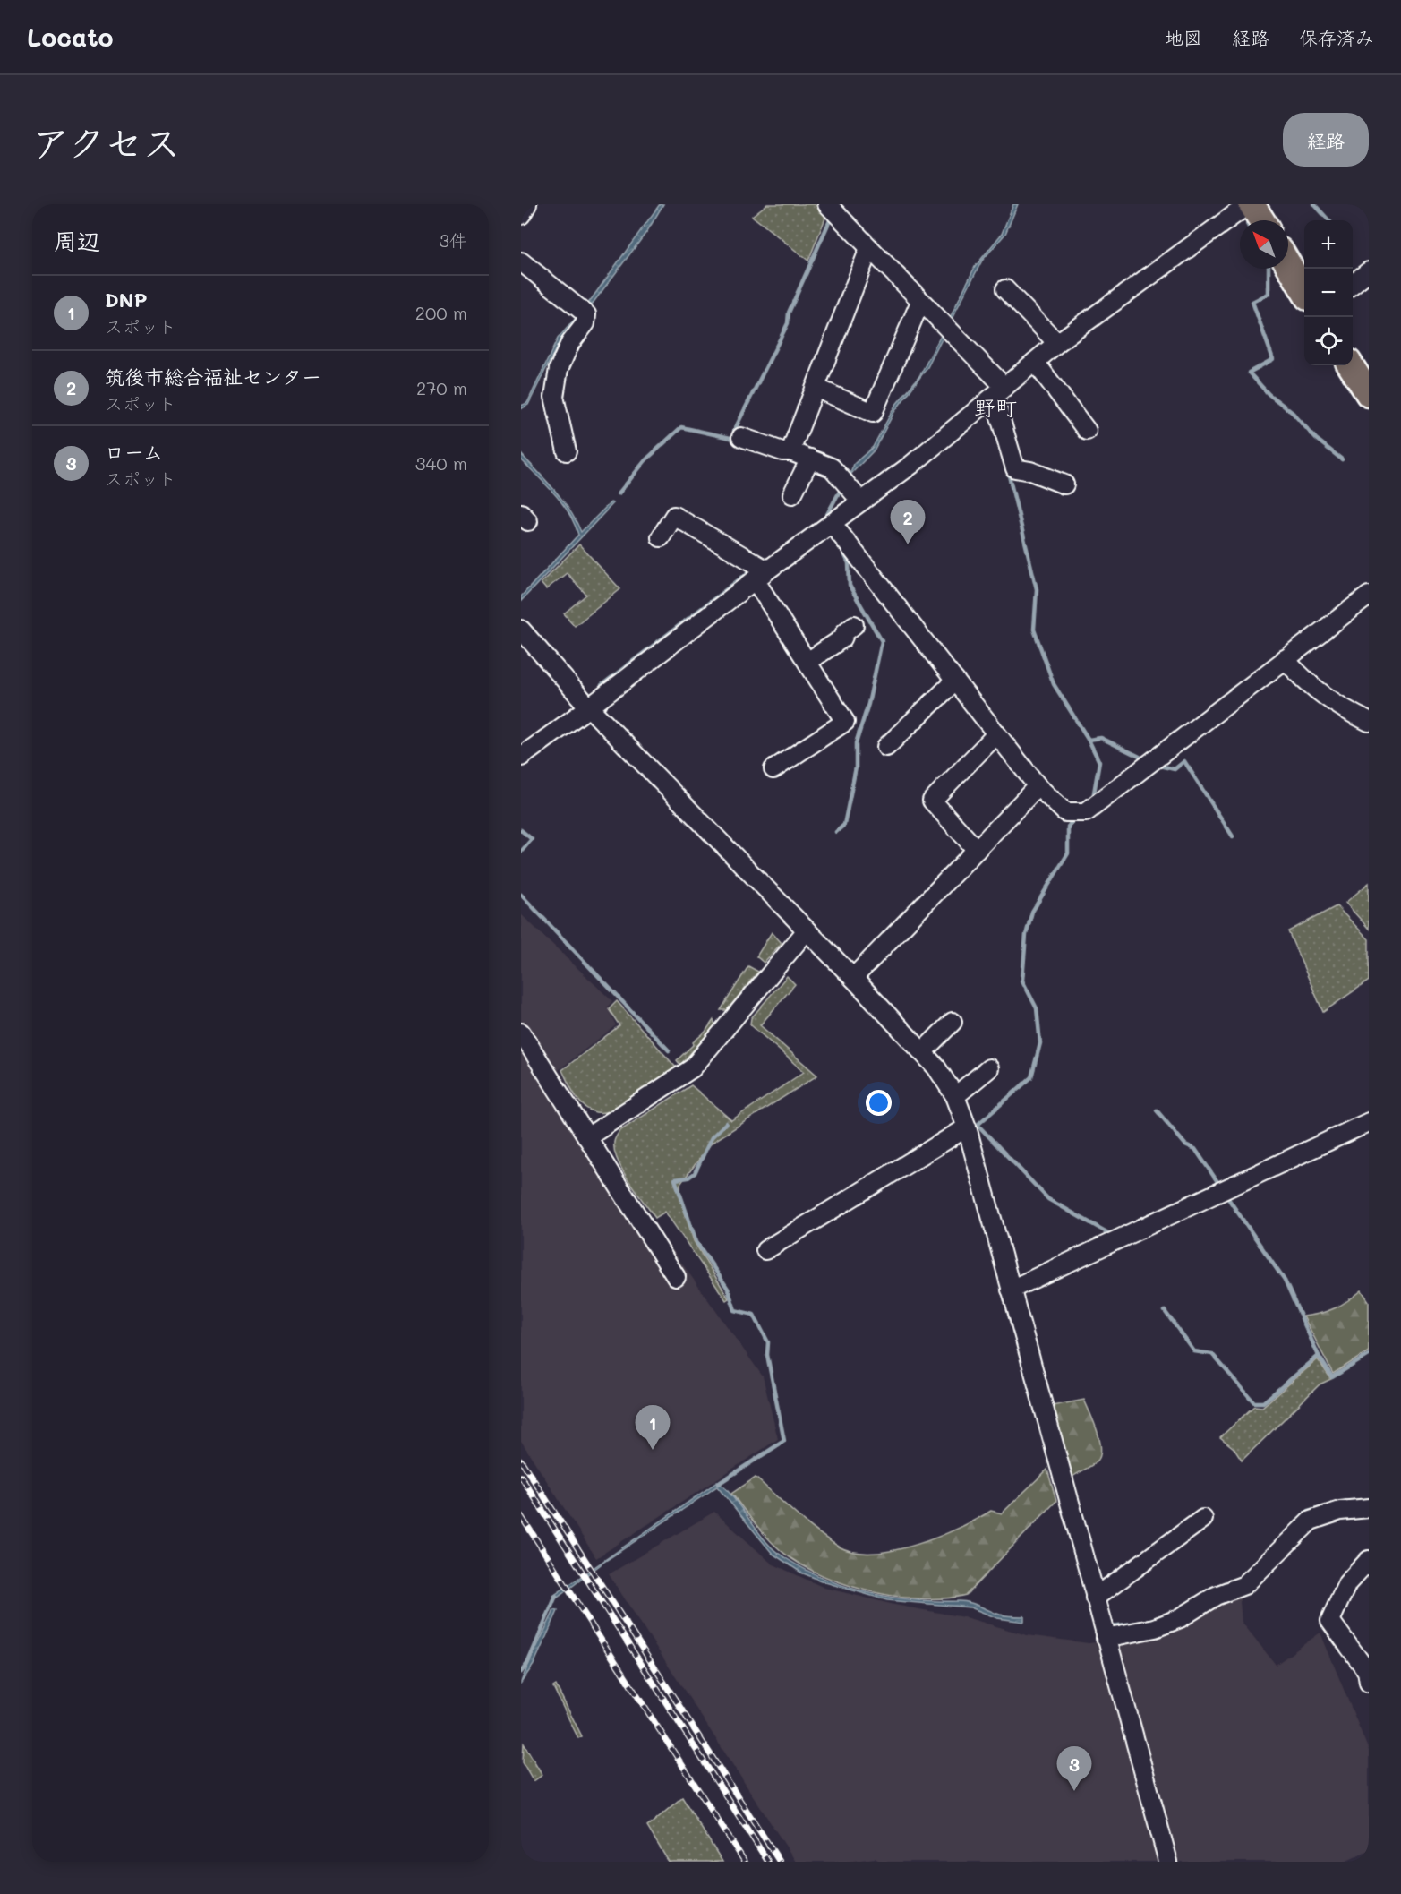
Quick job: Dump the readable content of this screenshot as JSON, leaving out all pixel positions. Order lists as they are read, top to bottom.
{
  "districts": ["野町"],
  "north": "top left",
  "page": {
    "header": "Locato",
    "nav": ["地図", "経路", "保存済み"],
    "title": "アクセス",
    "buttons": "経路",
    "heading": ["周辺", "3件"],
    "map_buttons": ["+", "−"],
    "list": [
      {
        "mark": "1",
        "name": "DNP",
        "note": "スポット",
        "value": "200 m"
      },
      {
        "mark": "2",
        "name": "筑後市総合福祉センター",
        "note": "スポット",
        "value": "270 m"
      },
      {
        "mark": "3",
        "name": "ローム",
        "note": "スポット",
        "value": "340 m"
      }
    ],
    "pins": ["2", "1", "3"]
  }
}
